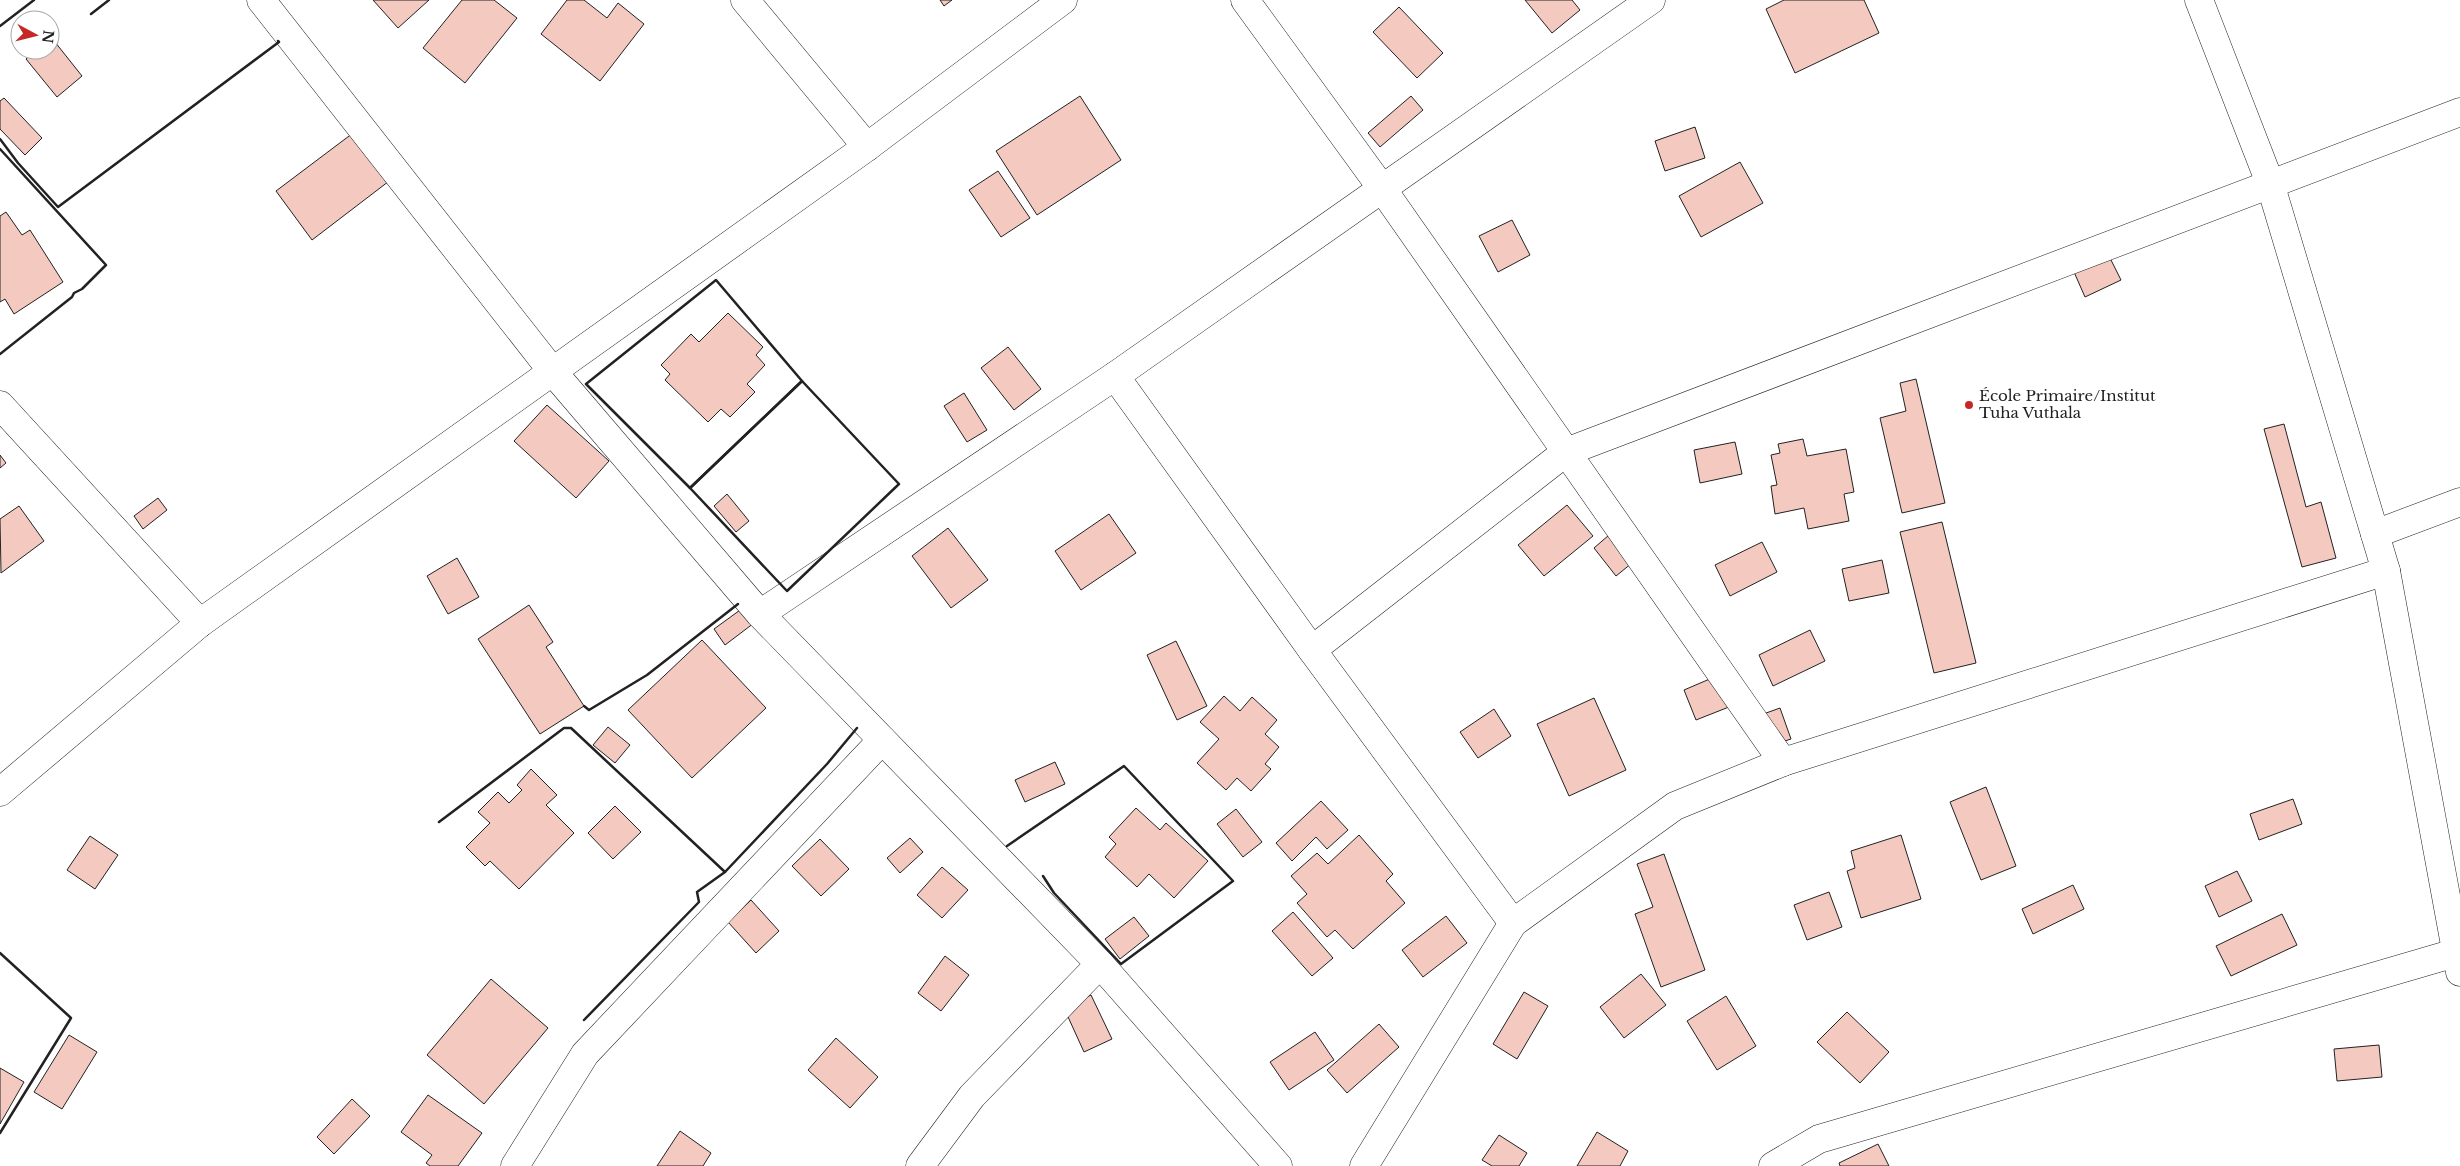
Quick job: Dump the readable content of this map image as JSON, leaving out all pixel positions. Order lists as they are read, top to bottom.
{
  "places": ["École Primaire/Institut Tuha Vuthala"],
  "north": "right"
}
